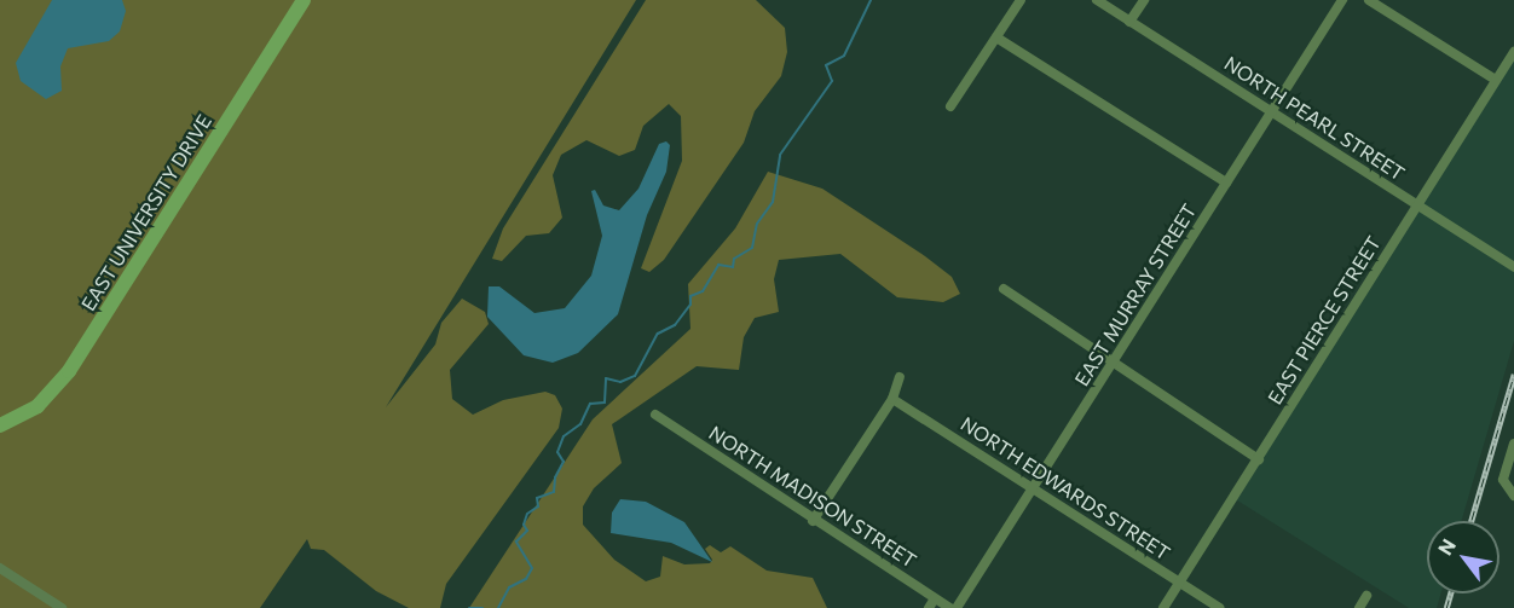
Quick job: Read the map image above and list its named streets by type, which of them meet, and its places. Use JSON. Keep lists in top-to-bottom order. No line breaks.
{"streets":{"main road":["EAST UNIVERSITY DRIVE"],"street":["NORTH PEARL STREET","EAST MURRAY STREET","EAST PIERCE STREET","NORTH EDWARDS STREET","NORTH MADISON STREET"]},"crossings":[["NORTH PEARL STREET","EAST MURRAY STREET"],["NORTH PEARL STREET","EAST PIERCE STREET"],["EAST MURRAY STREET","NORTH EDWARDS STREET"],["EAST PIERCE STREET","NORTH EDWARDS STREET"]],"north":"top left"}
